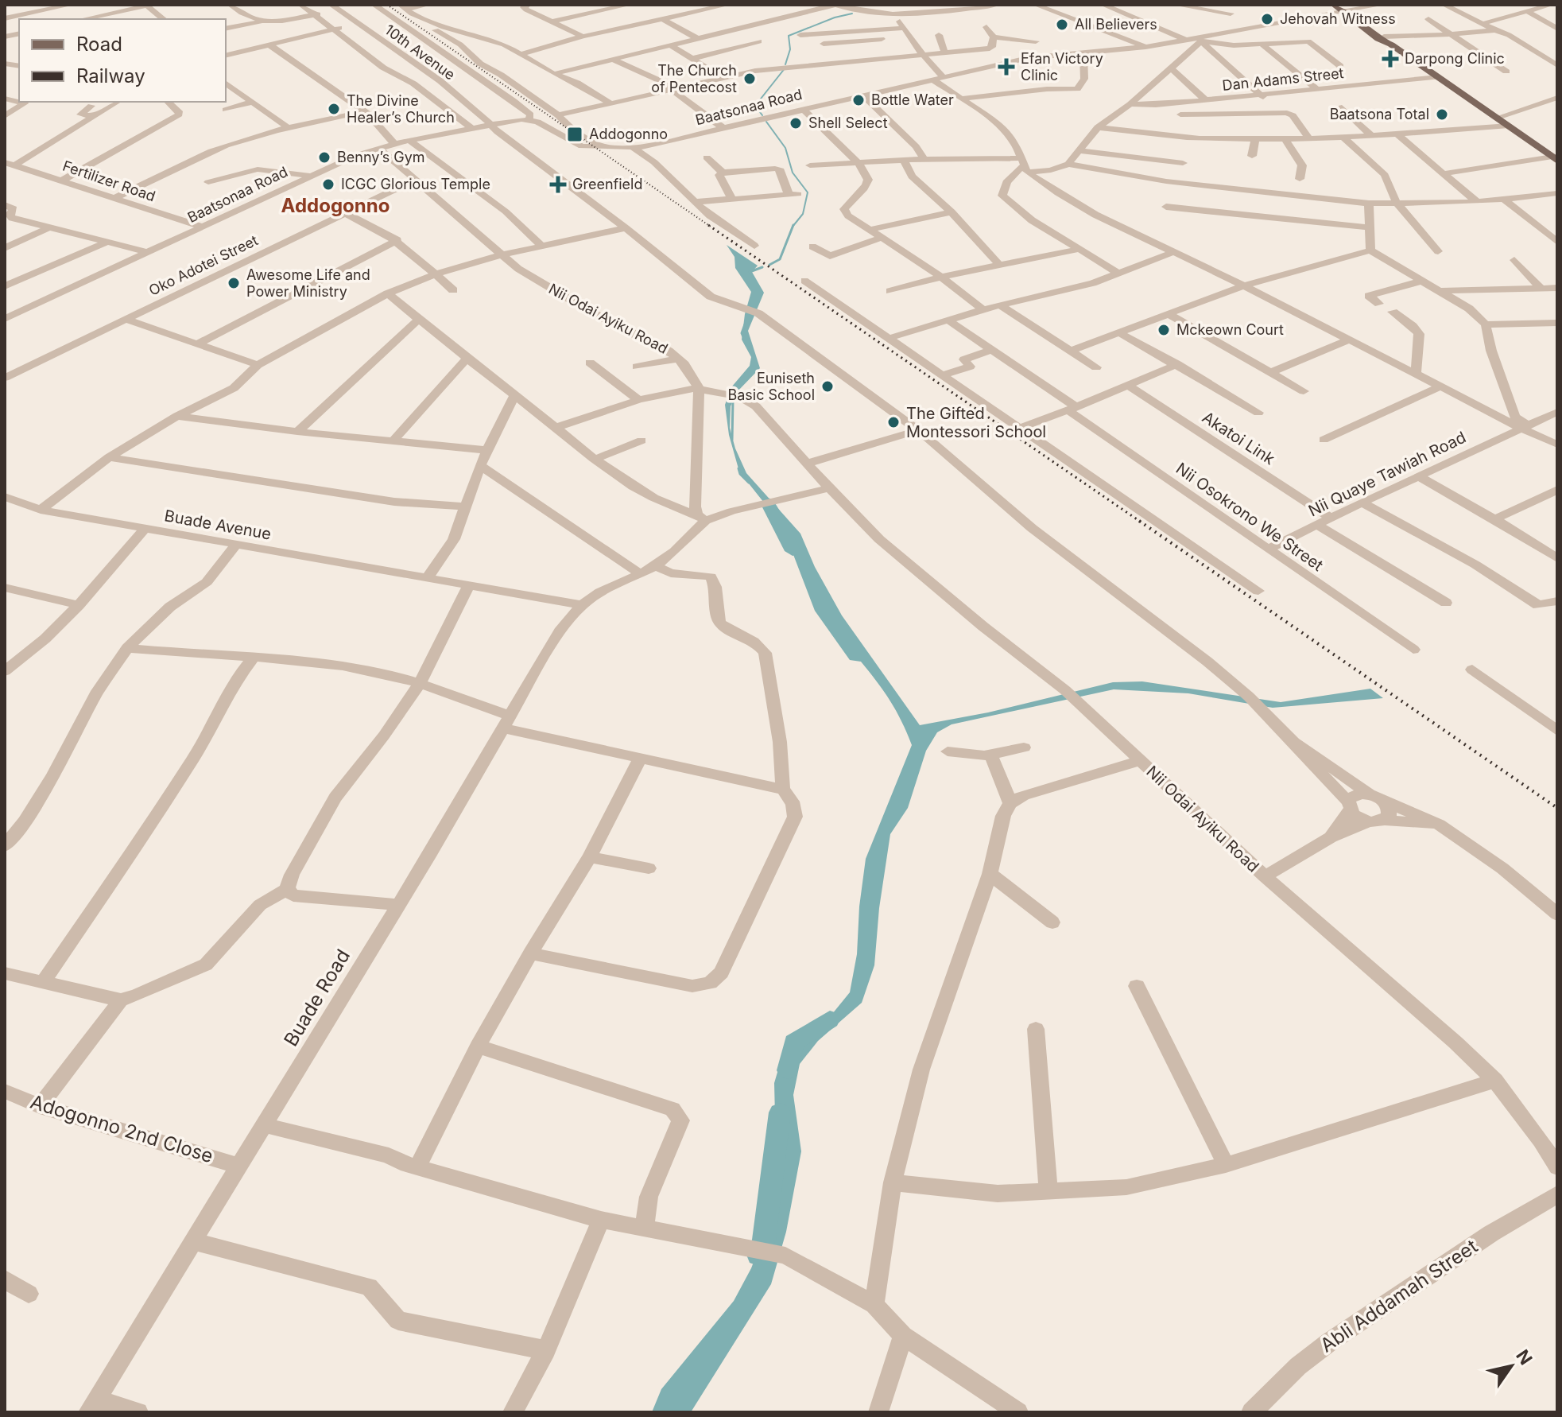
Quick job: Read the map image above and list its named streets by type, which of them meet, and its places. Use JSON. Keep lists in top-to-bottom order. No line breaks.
{"streets":{"street":["10th Avenue","Dan Adams Street","Baatsonaa Road","Fertilizer Road","Oko Adotei Street","Nii Odai Ayiku Road","Akatoi Link","Nii Quaye Tawiah Road","Nii Osokrono We Street","Buade Avenue","Buade Road","Adogonno 2nd Close","Abli Addamah Street"]},"crossings":[["10th Avenue","Baatsonaa Road"],["Baatsonaa Road","Fertilizer Road"],["Baatsonaa Road","Nii Odai Ayiku Road"],["Oko Adotei Street","Nii Odai Ayiku Road"],["Akatoi Link","Nii Quaye Tawiah Road"],["Nii Quaye Tawiah Road","Nii Osokrono We Street"],["Buade Avenue","Buade Road"],["Buade Road","Adogonno 2nd Close"]],"districts":["Addogonno"],"places":{"other":["Jehovah Witness","All Believers","The Church of Pentecost","Bottle Water","The Divine Healer’s Church","Baatsona Total","Shell Select","Benny’s Gym","ICGC Glorious Temple","Awesome Life and Power Ministry","Mckeown Court","Euniseth Basic School","The Gifted Montessori School"],"health":["Darpong Clinic","Efan Victory Clinic","Greenfield"],"transit":["Addogonno"]},"legend":["Road","Railway"],"north":"top right"}
